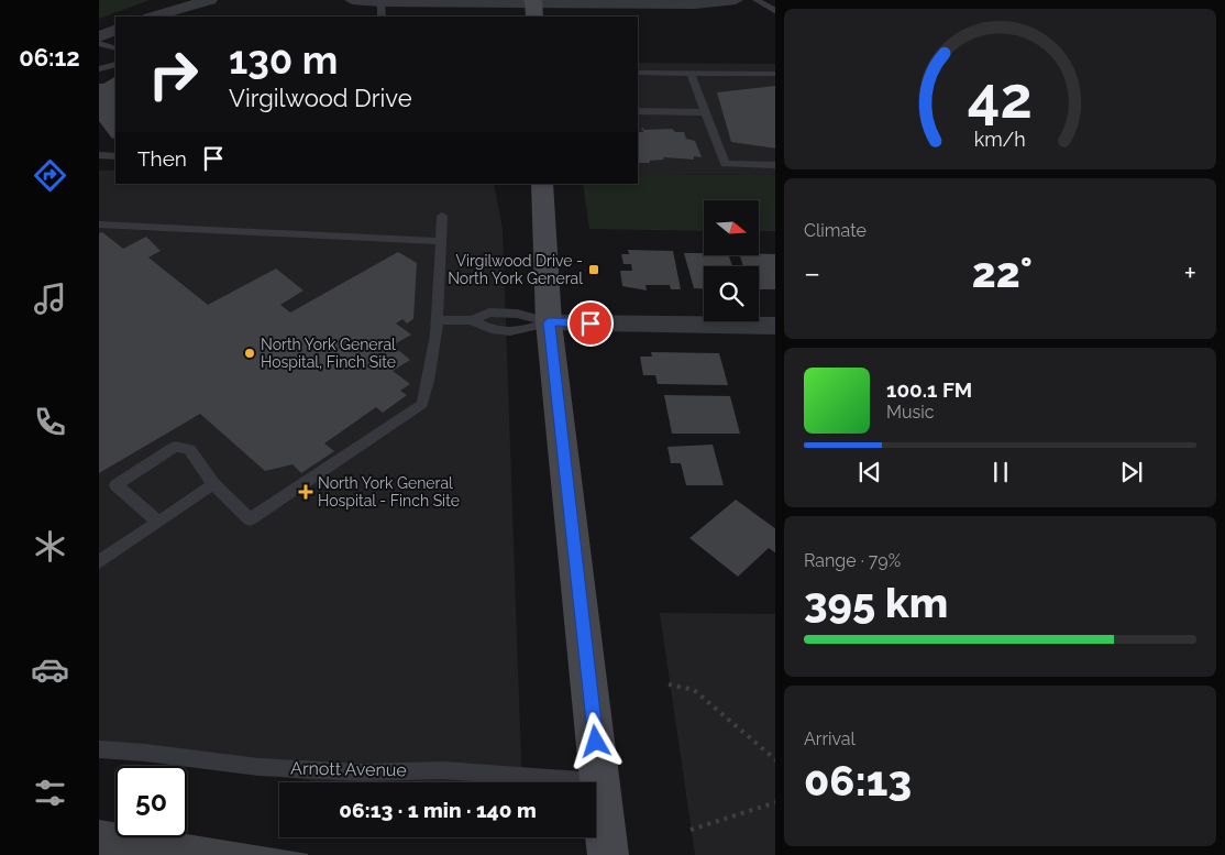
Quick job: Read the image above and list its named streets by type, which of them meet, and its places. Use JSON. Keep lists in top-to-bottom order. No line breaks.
{"streets":{"lane":["Arnott Avenue"]},"places":{"transit":["Virgilwood Drive - North York General"],"other":["North York General Hospital, Finch Site"],"health":["North York General Hospital - Finch Site"]},"north":"right","page":{"tabs":"06:12","turn":["130 m","Virgilwood Drive"],"then":"Then","tile":["Climate",["Range · 79%","395 km"],["Arrival","06:13"]],"heat":["−","22°","+"],"song":["100.1 FM","Music"],"limit":"50","trip":"06:13 · 1 min · 140 m","gauge":["42","km/h"]}}
